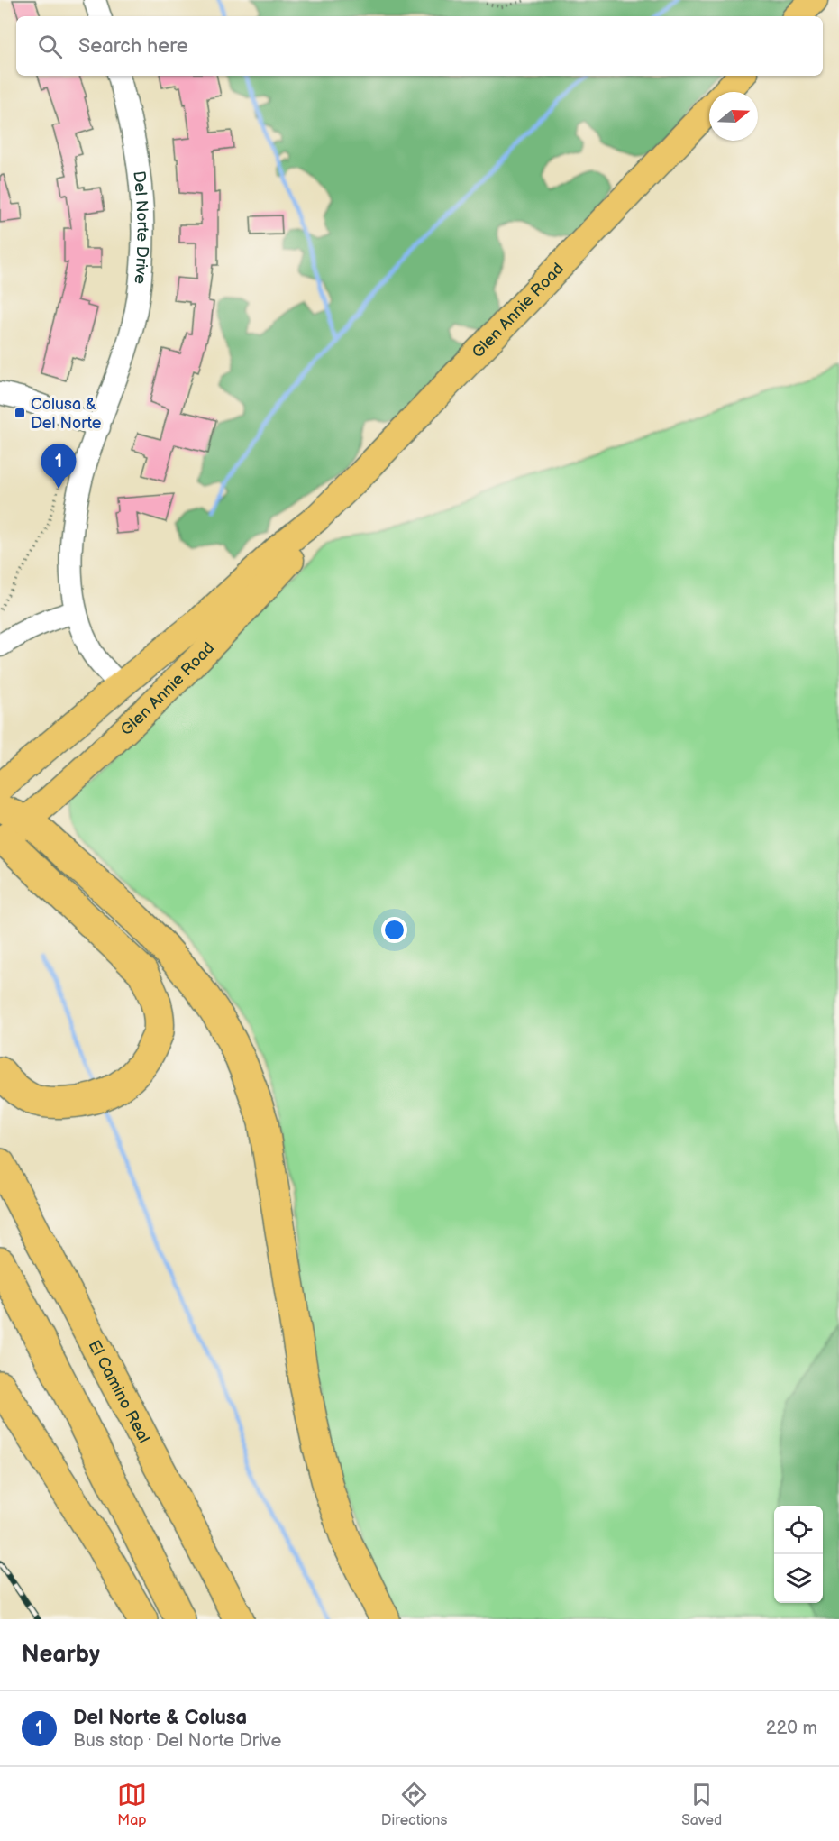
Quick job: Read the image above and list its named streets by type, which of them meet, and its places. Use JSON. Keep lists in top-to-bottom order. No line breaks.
{"streets":{"highway":["El Camino Real"],"main road":["Glen Annie Road"],"street":["Del Norte Drive"]},"crossings":[["Del Norte Drive","Glen Annie Road"]],"places":{"transit":["Colusa & Del Norte"]},"north":"right","page":{"search":"Search here","pins":"1","heading":"Nearby","list":[{"mark":"1","name":"Del Norte & Colusa","note":"Bus stop · Del Norte Drive","value":"220 m"}],"nav":["Map","Directions","Saved"]}}
